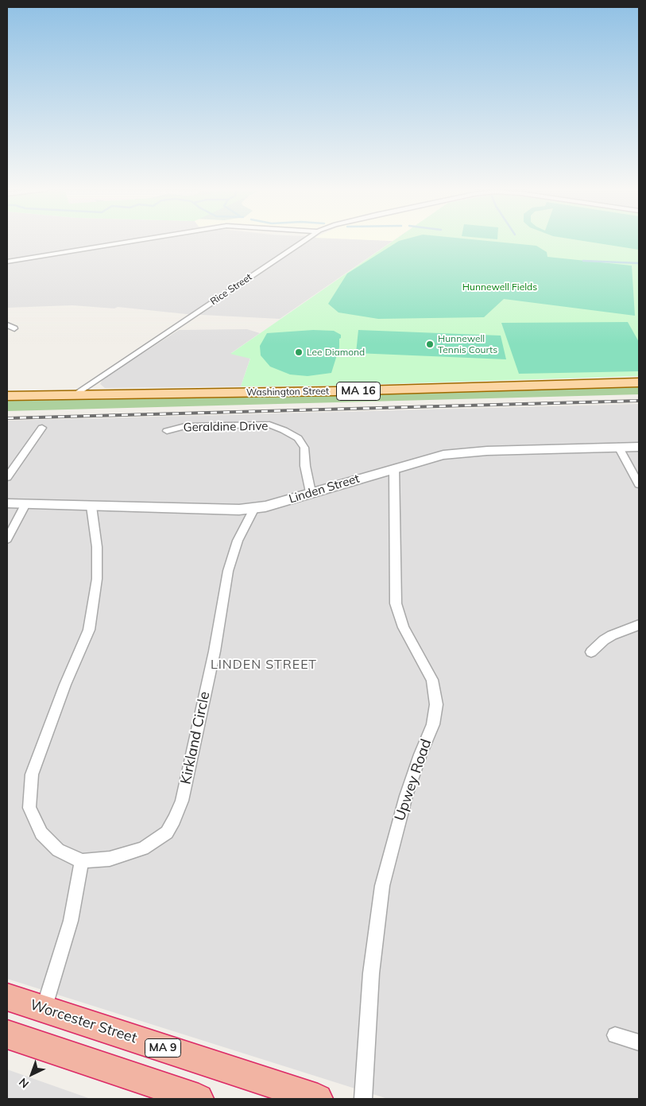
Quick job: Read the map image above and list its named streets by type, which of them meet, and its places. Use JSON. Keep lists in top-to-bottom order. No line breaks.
{"streets":{"highway":["Worcester Street","MA 9"],"main road":["MA 16","Washington Street"],"street":["Rice Street","Geraldine Drive","Linden Street","Kirkland Circle","Upwey Road"]},"crossings":[["Rice Street","Washington Street"],["Geraldine Drive","Linden Street"],["Linden Street","Kirkland Circle"],["Linden Street","Upwey Road"]],"districts":["LINDEN STREET"],"parks":["Hunnewell Fields"],"places":["Hunnewell Tennis Courts","Lee Diamond"],"north":"bottom left"}
